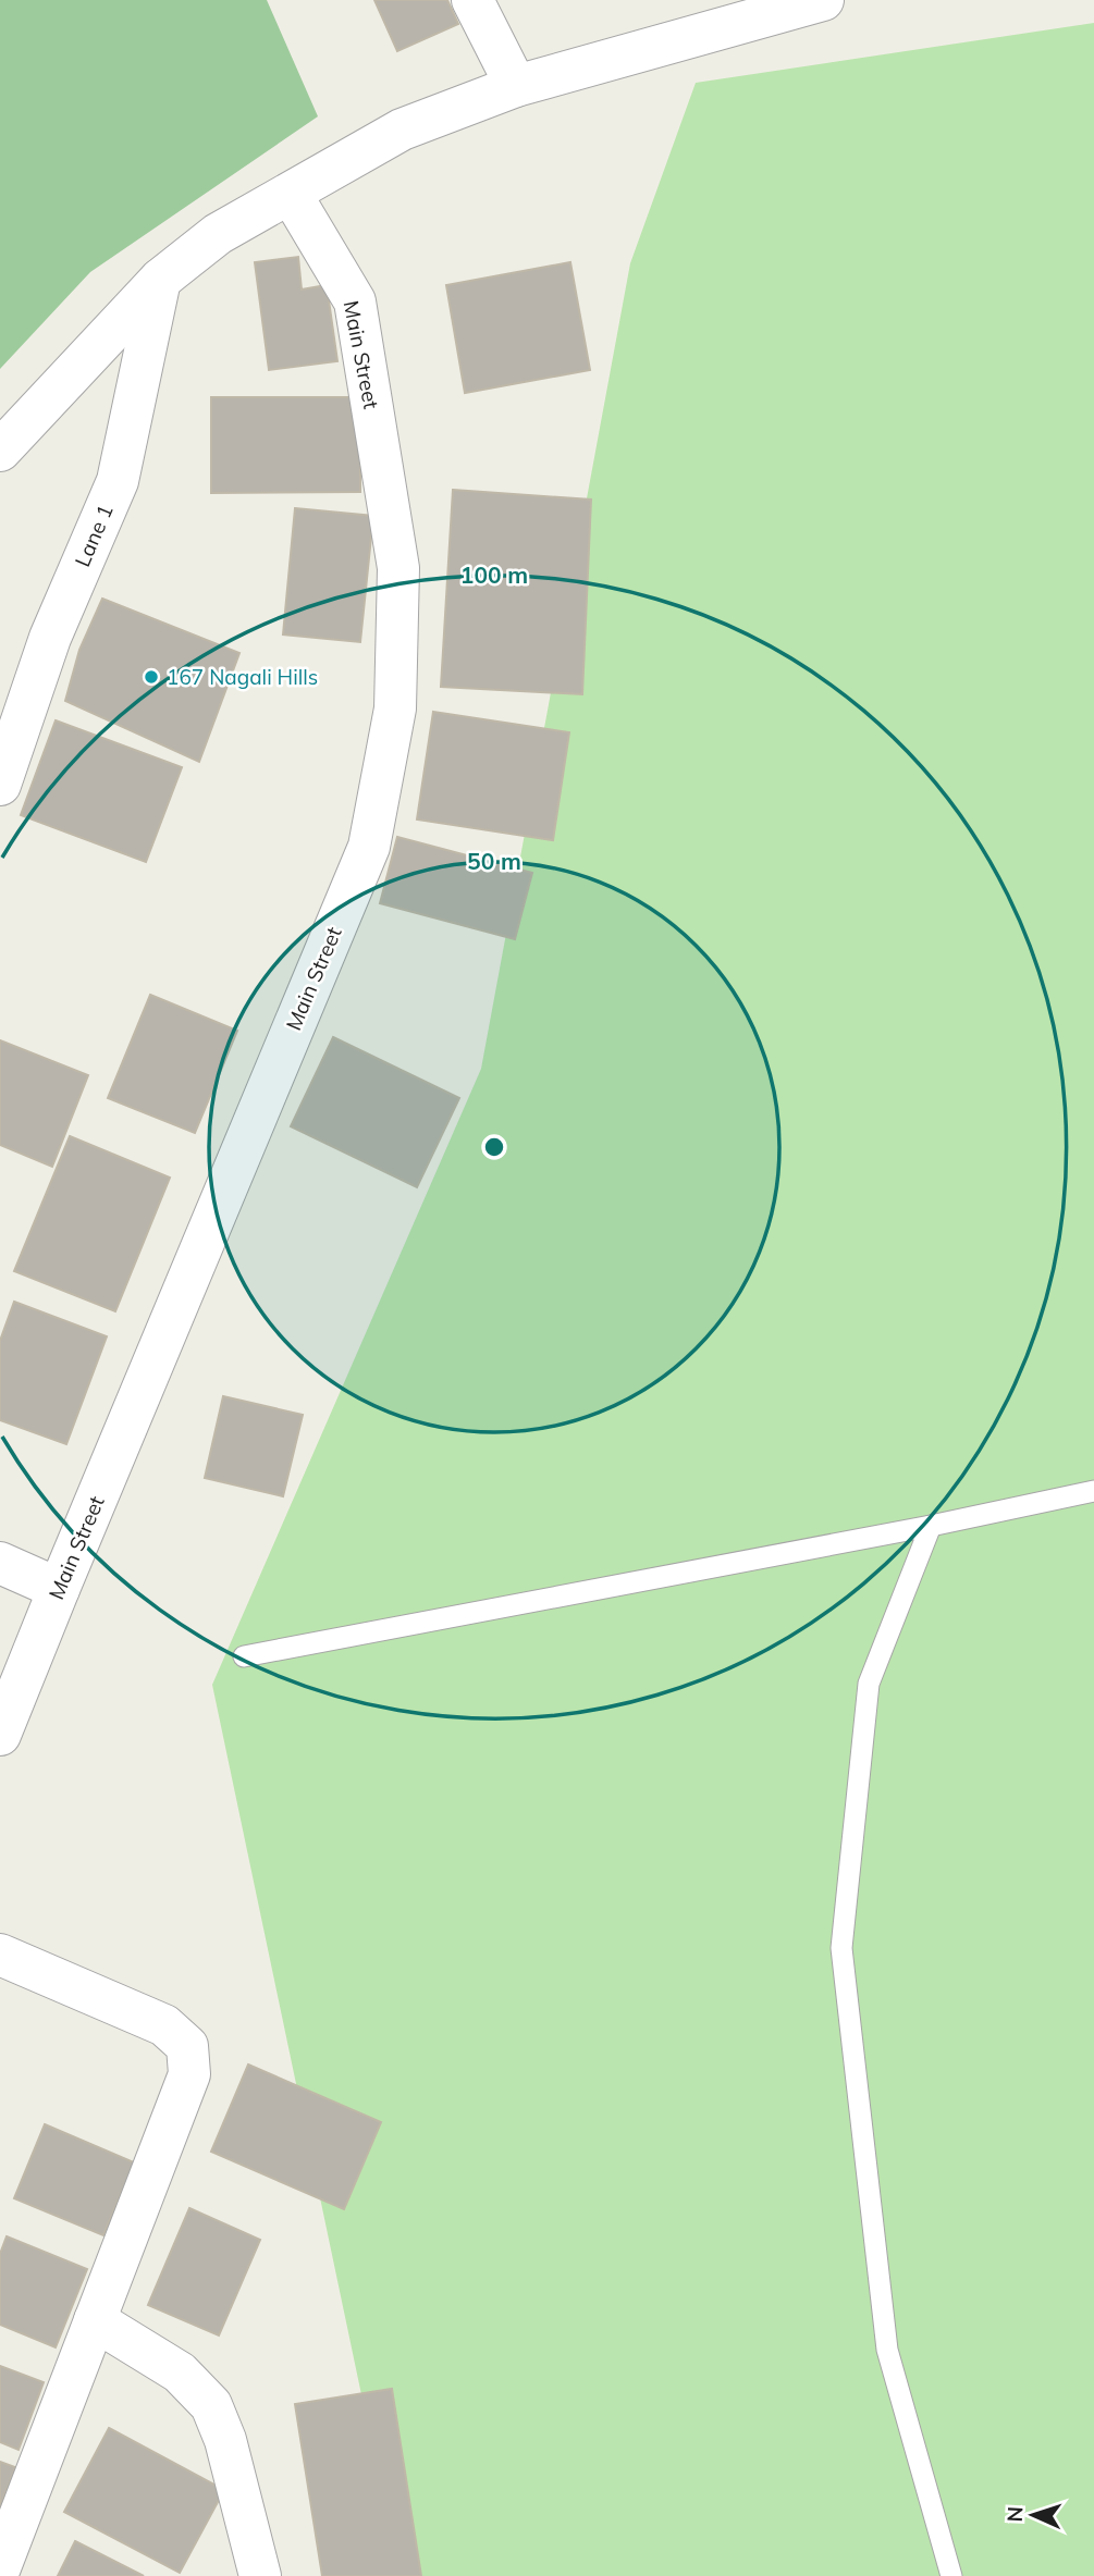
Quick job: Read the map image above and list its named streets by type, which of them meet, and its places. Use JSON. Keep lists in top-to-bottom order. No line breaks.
{"streets":{"street":["Main Street","Lane 1"]},"places":["167 Nagali Hills"],"north":"left","rings":["100 m","50 m"]}
